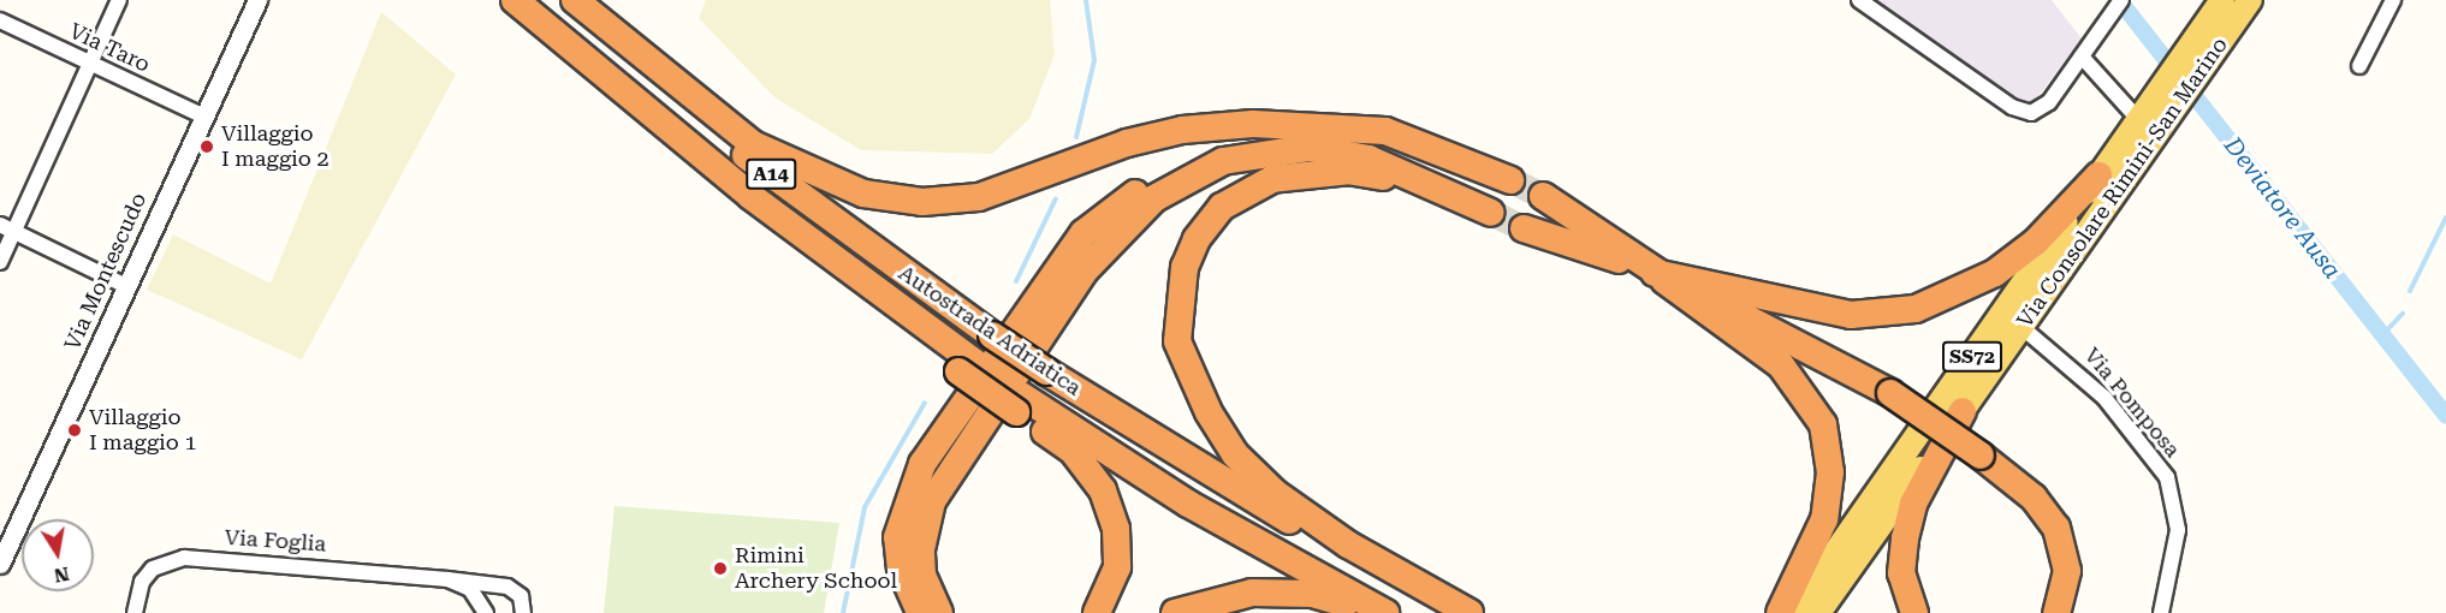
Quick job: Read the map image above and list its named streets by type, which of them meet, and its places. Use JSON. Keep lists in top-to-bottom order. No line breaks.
{"streets":{"highway":["A14","Autostrada Adriatica"],"main road":["Via Consolare Rimini-San Marino","SS72"],"street":["Via Taro","Via Montescudo","Via Pomposa","Via Foglia"]},"crossings":[["Via Taro","Via Montescudo"],["A14","Autostrada Adriatica"],["Via Consolare Rimini-San Marino","Via Pomposa"]],"water":["Deviatore Ausa"],"places":["Villaggio I maggio 2","Villaggio I maggio 1","Rimini Archery School"],"north":"bottom"}
